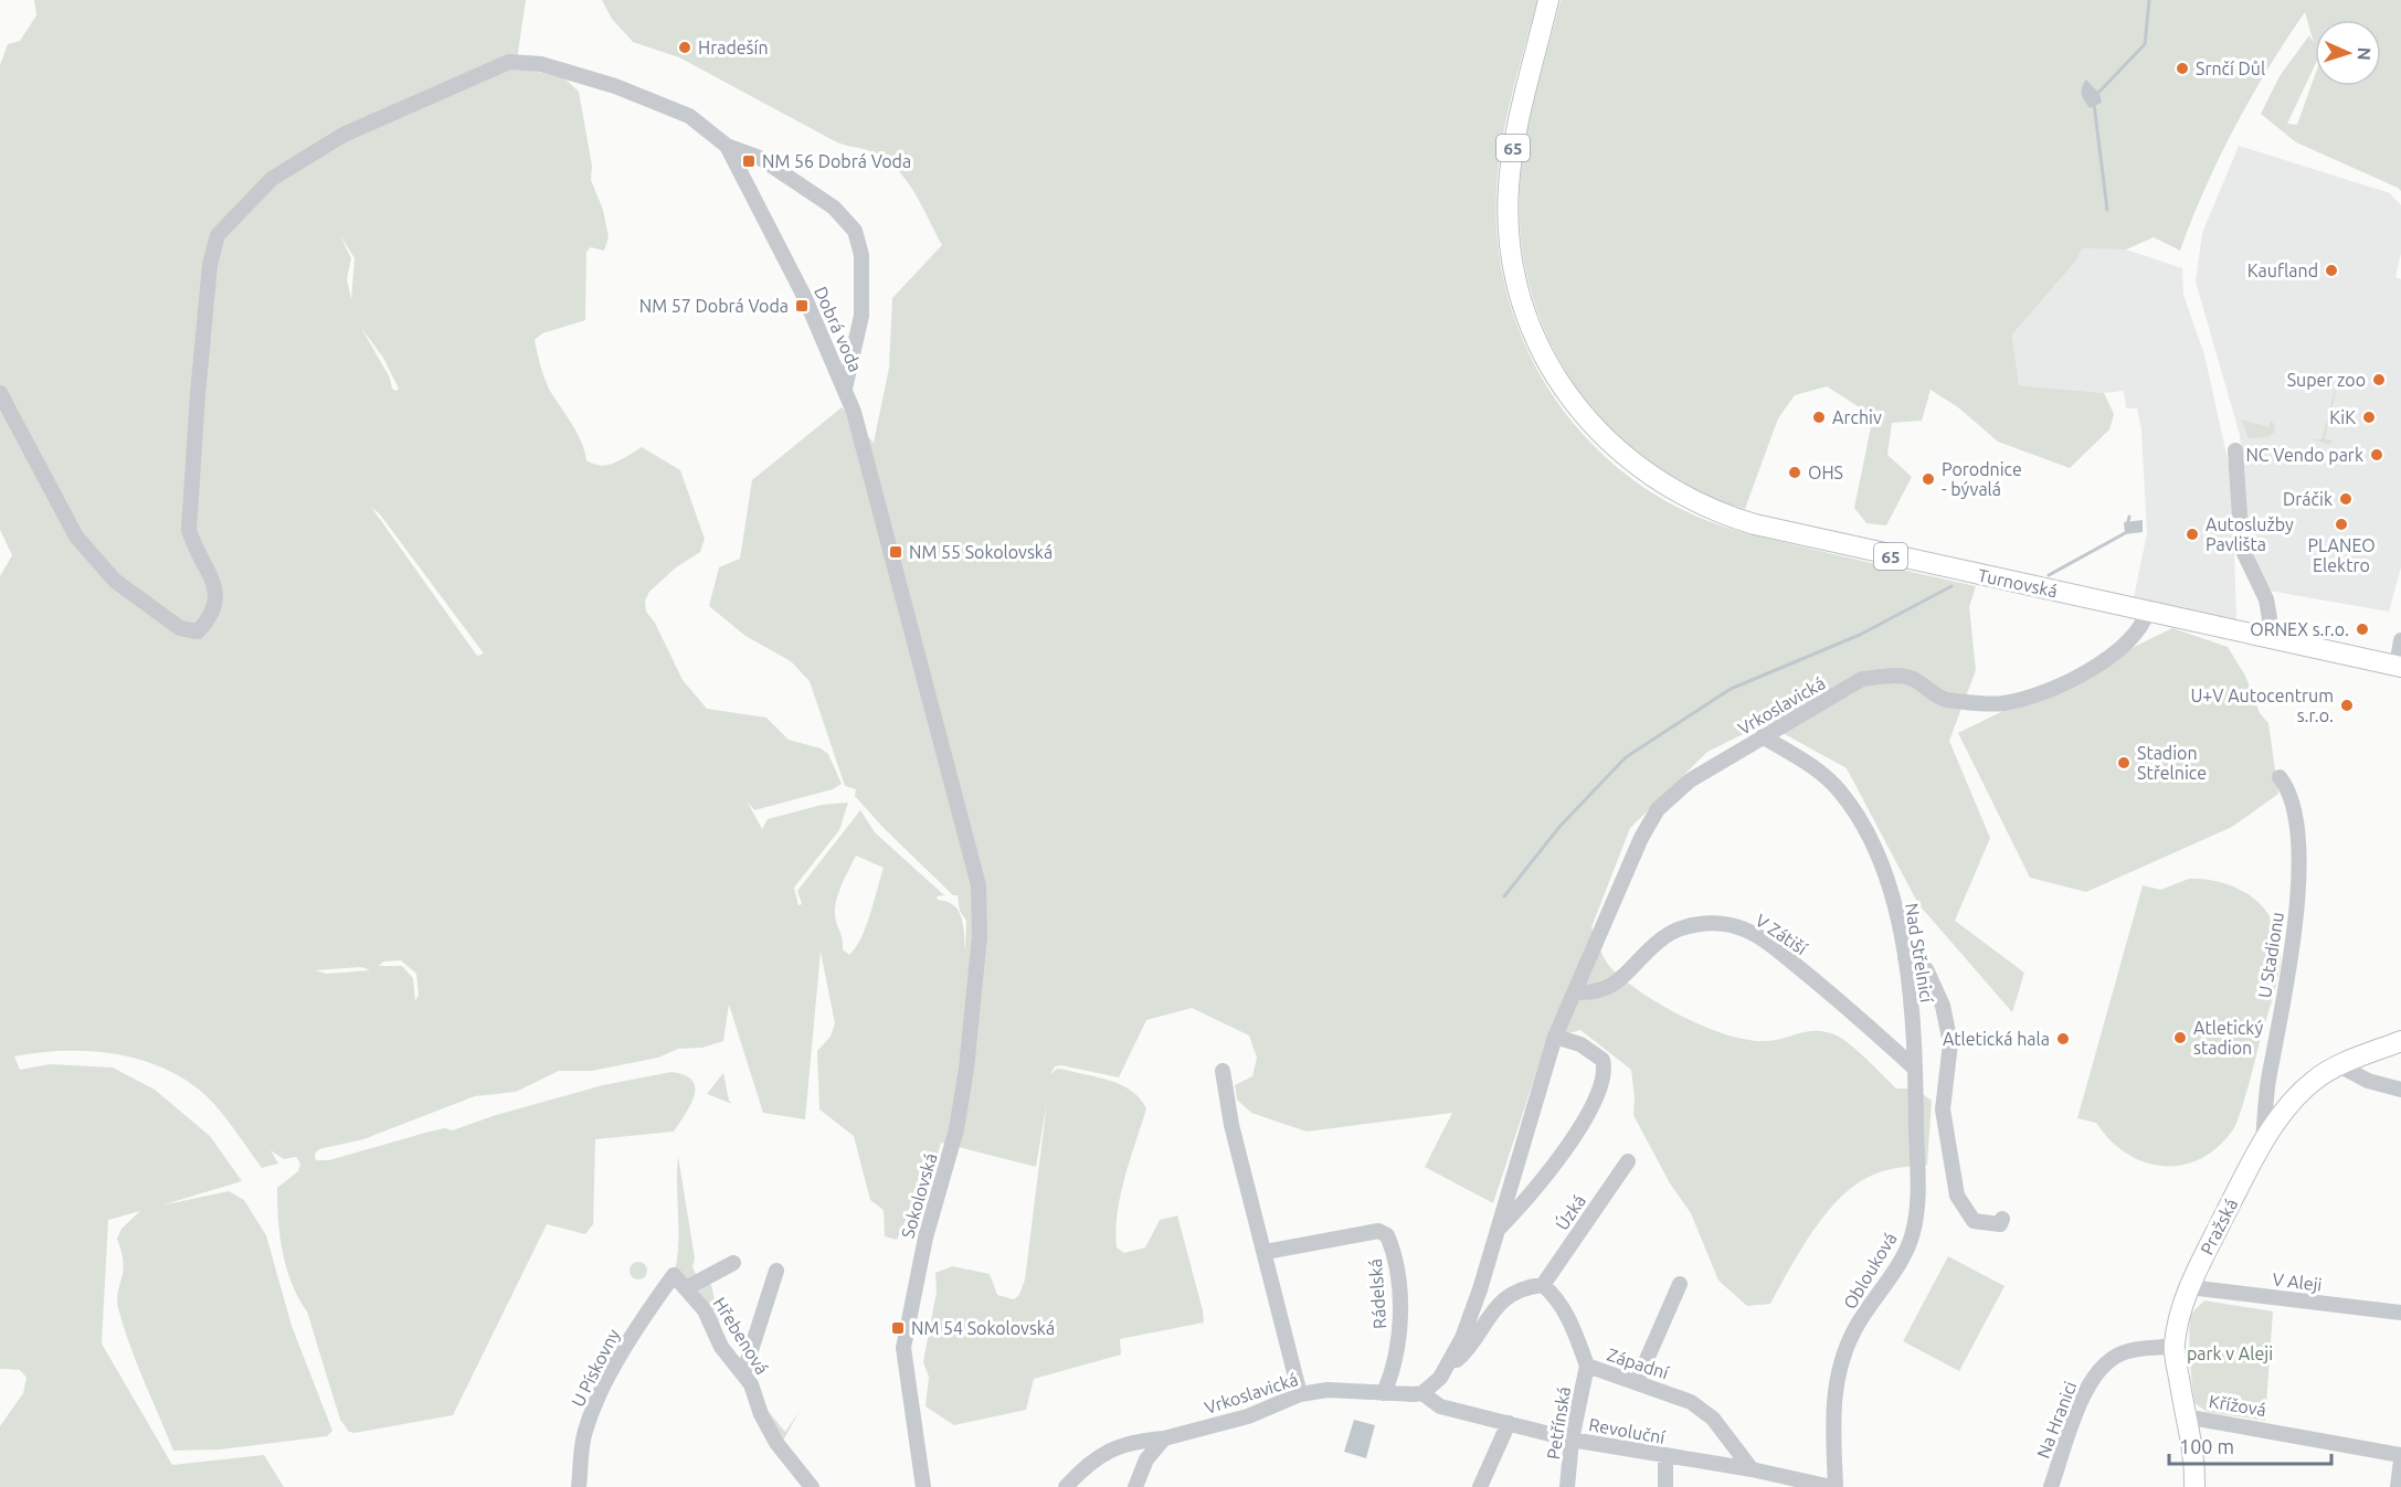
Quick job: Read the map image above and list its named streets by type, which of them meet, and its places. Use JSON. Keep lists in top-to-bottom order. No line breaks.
{"streets":{"main road":["65","Turnovská","Pražská"],"street":["Dobrá voda","Vrkoslavická","V Zátiší","Nad Střelnicí","U Stadionu","Sokolovská","Úzká","Oblouková","V Aleji","Rádelská","Hřebenová","Západní","U Pískovny","Křížová","Na Hranici","Petřínská","Revoluční"]},"crossings":[["Dobrá voda","Sokolovská"],["Turnovská","Vrkoslavická"],["Vrkoslavická","V Zátiší"],["Vrkoslavická","Nad Střelnicí"],["Vrkoslavická","Rádelská"],["Vrkoslavická","Revoluční"],["V Zátiší","Nad Střelnicí"],["V Zátiší","Oblouková"],["Nad Střelnicí","Oblouková"],["U Stadionu","Pražská"],["Úzká","Západní"],["Pražská","V Aleji"],["Pražská","Křížová"],["Pražská","Na Hranici"],["Oblouková","Revoluční"],["Hřebenová","U Pískovny"],["Západní","Petřínská"],["Západní","Revoluční"],["Petřínská","Revoluční"]],"parks":["park v Aleji"],"places":{"other":["Hradešín","Srnčí Důl","Kaufland","Super zoo","Archiv","KiK","NC Vendo park","OHS","Porodnice - bývalá","Dráčik","PLANEO Elektro","Autoslužby Pavlišta","ORNEX s.r.o.","U+V Autocentrum s.r.o.","Stadion Střelnice","Atletický stadion","Atletická hala"],"transit":["NM 56 Dobrá Voda","NM 57 Dobrá Voda","NM 55 Sokolovská","NM 54 Sokolovská"]},"scale_bar":"100 m","north":"right"}
